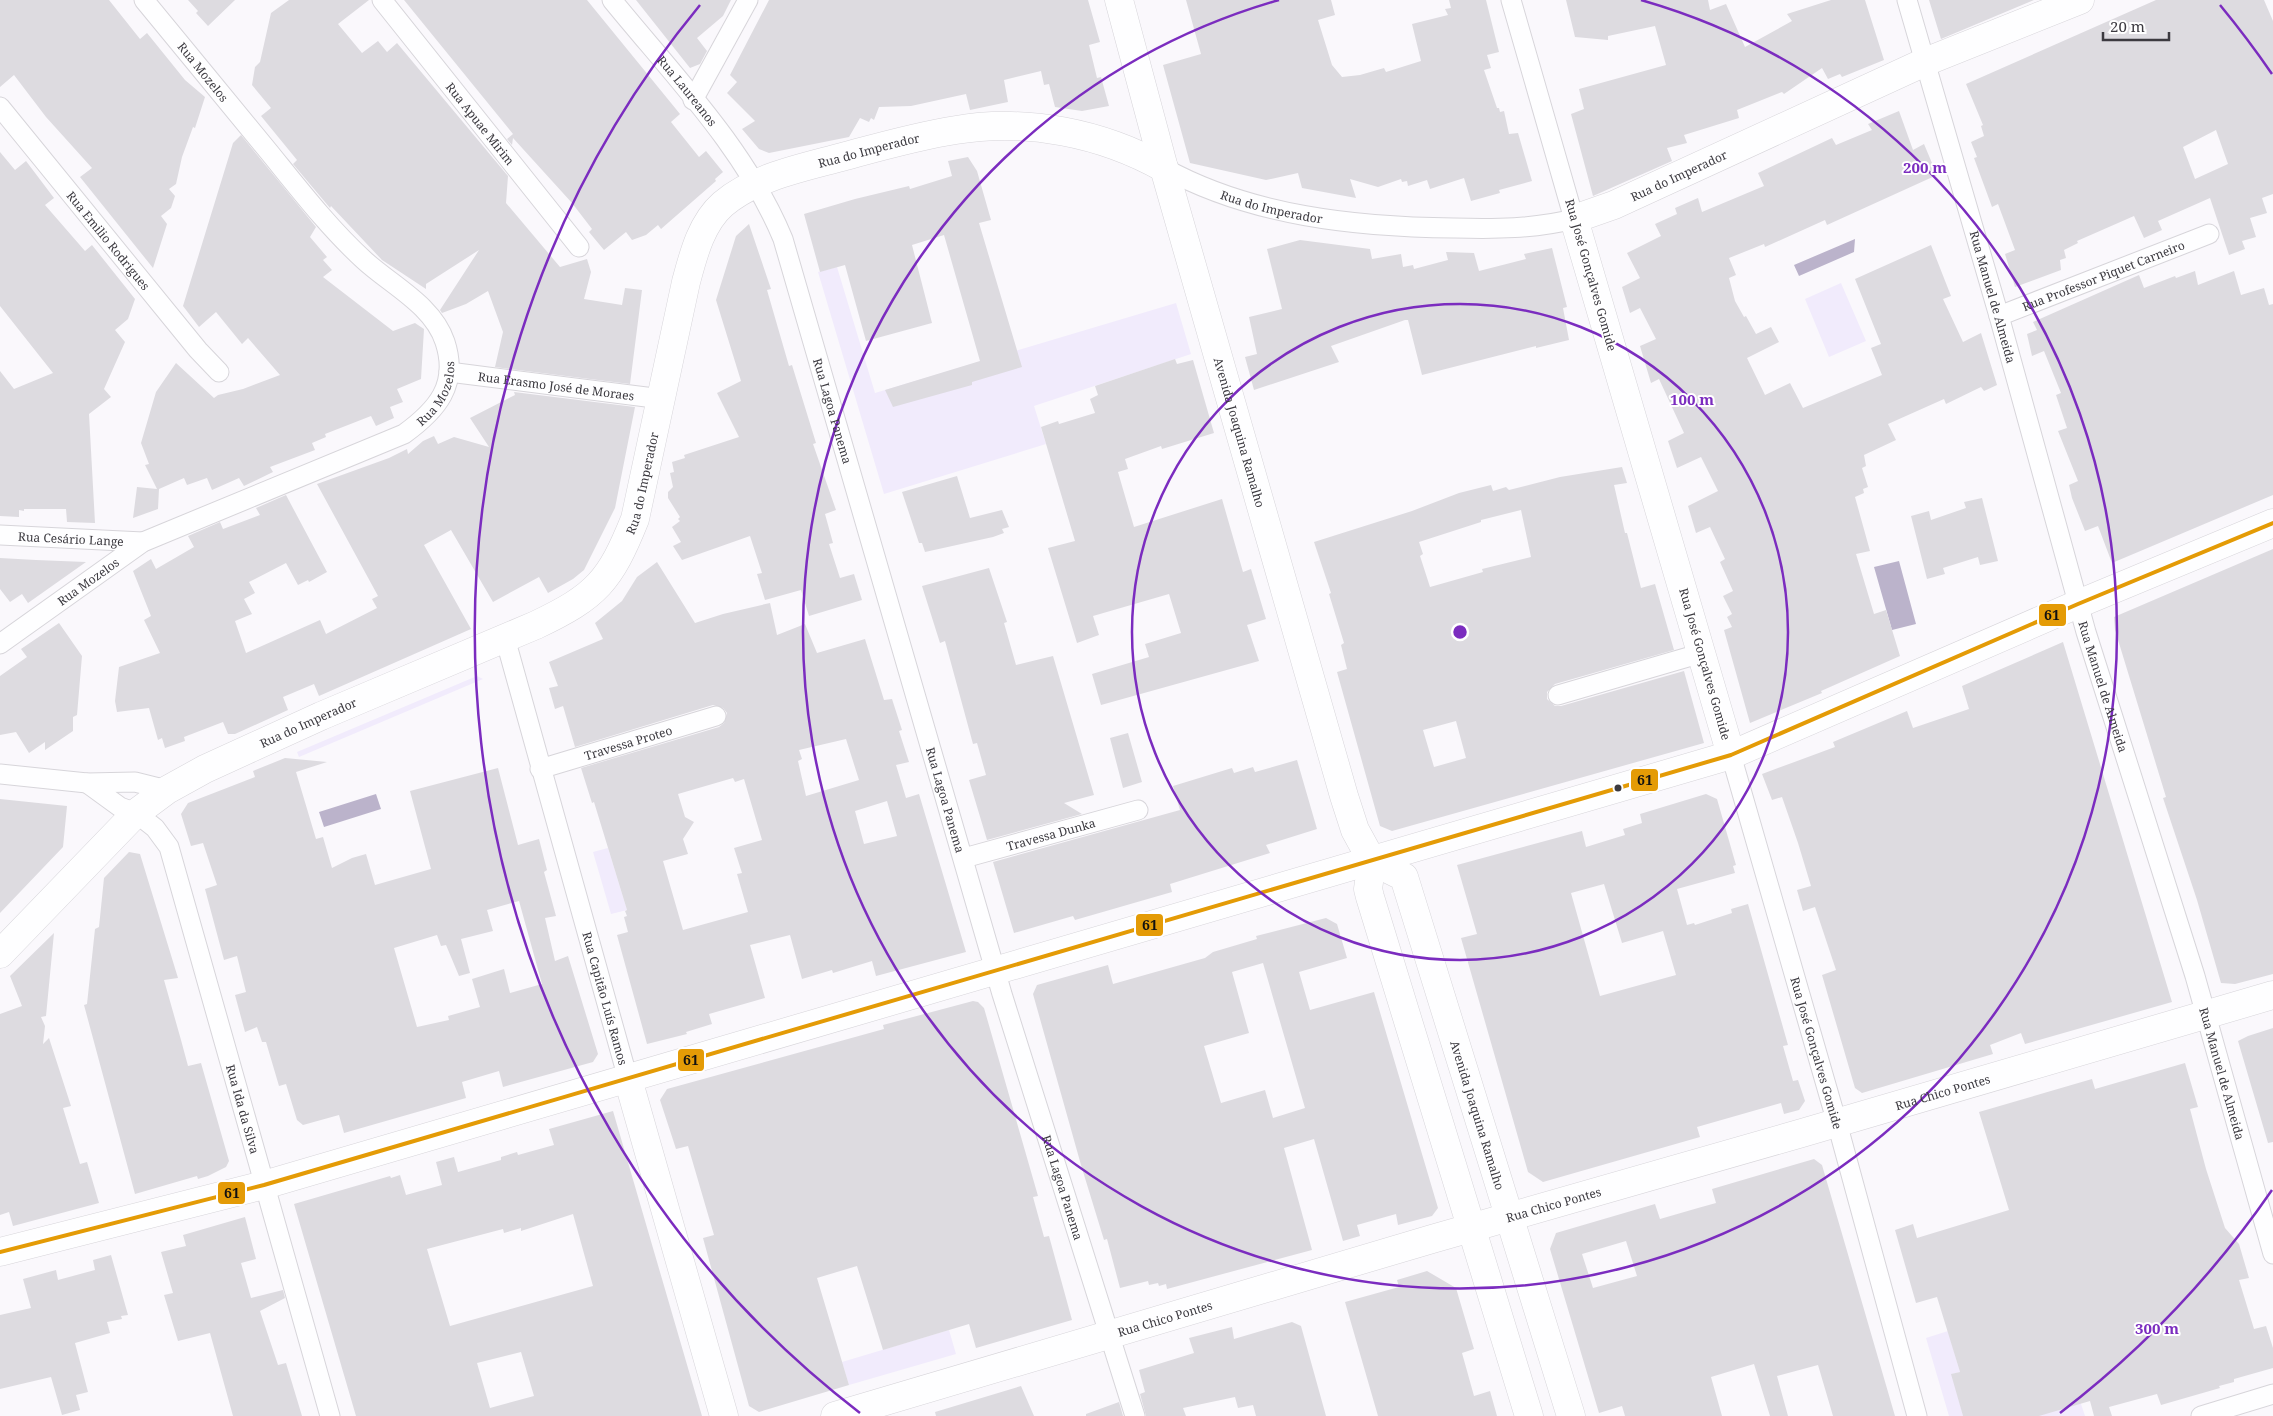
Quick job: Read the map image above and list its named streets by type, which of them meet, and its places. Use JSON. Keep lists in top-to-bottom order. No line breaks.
{"streets":{"main road":["Rua do Imperador","Rua José Gonçalves Gomide","Avenida Joaquina Ramalho","Rua Capitão Luís Ramos","Rua Chico Pontes"],"street":["Rua Mozelos","Rua Laureanos","Rua Apuae Mirim","Rua Emilio Rodrigues","Rua Professor Piquet Carneiro","Rua Manuel de Almeida","Rua Erasmo José de Moraes","Rua Lagoa Panema","Rua Cesário Lange","Travessa Proteo","Travessa Dunka","Rua Ida da Silva"]},"crossings":[["Rua Mozelos","Rua Erasmo José de Moraes"],["Rua Mozelos","Rua Cesário Lange"],["Rua Laureanos","Rua do Imperador"],["Rua Laureanos","Rua Lagoa Panema"],["Rua do Imperador","Rua José Gonçalves Gomide"],["Rua do Imperador","Rua Manuel de Almeida"],["Rua do Imperador","Rua Erasmo José de Moraes"],["Rua do Imperador","Rua Lagoa Panema"],["Rua do Imperador","Avenida Joaquina Ramalho"],["Rua do Imperador","Rua Capitão Luís Ramos"],["Rua do Imperador","Rua Ida da Silva"],["Rua José Gonçalves Gomide","Rua Chico Pontes"],["Rua Professor Piquet Carneiro","Rua Manuel de Almeida"],["Rua Manuel de Almeida","Rua Chico Pontes"],["Rua Lagoa Panema","Travessa Dunka"],["Rua Lagoa Panema","Rua Chico Pontes"],["Avenida Joaquina Ramalho","Rua Chico Pontes"],["Travessa Proteo","Rua Capitão Luís Ramos"]],"lines":["transit line 61"],"scale_bar":"20 m","rings":["200 m","100 m","300 m"]}
